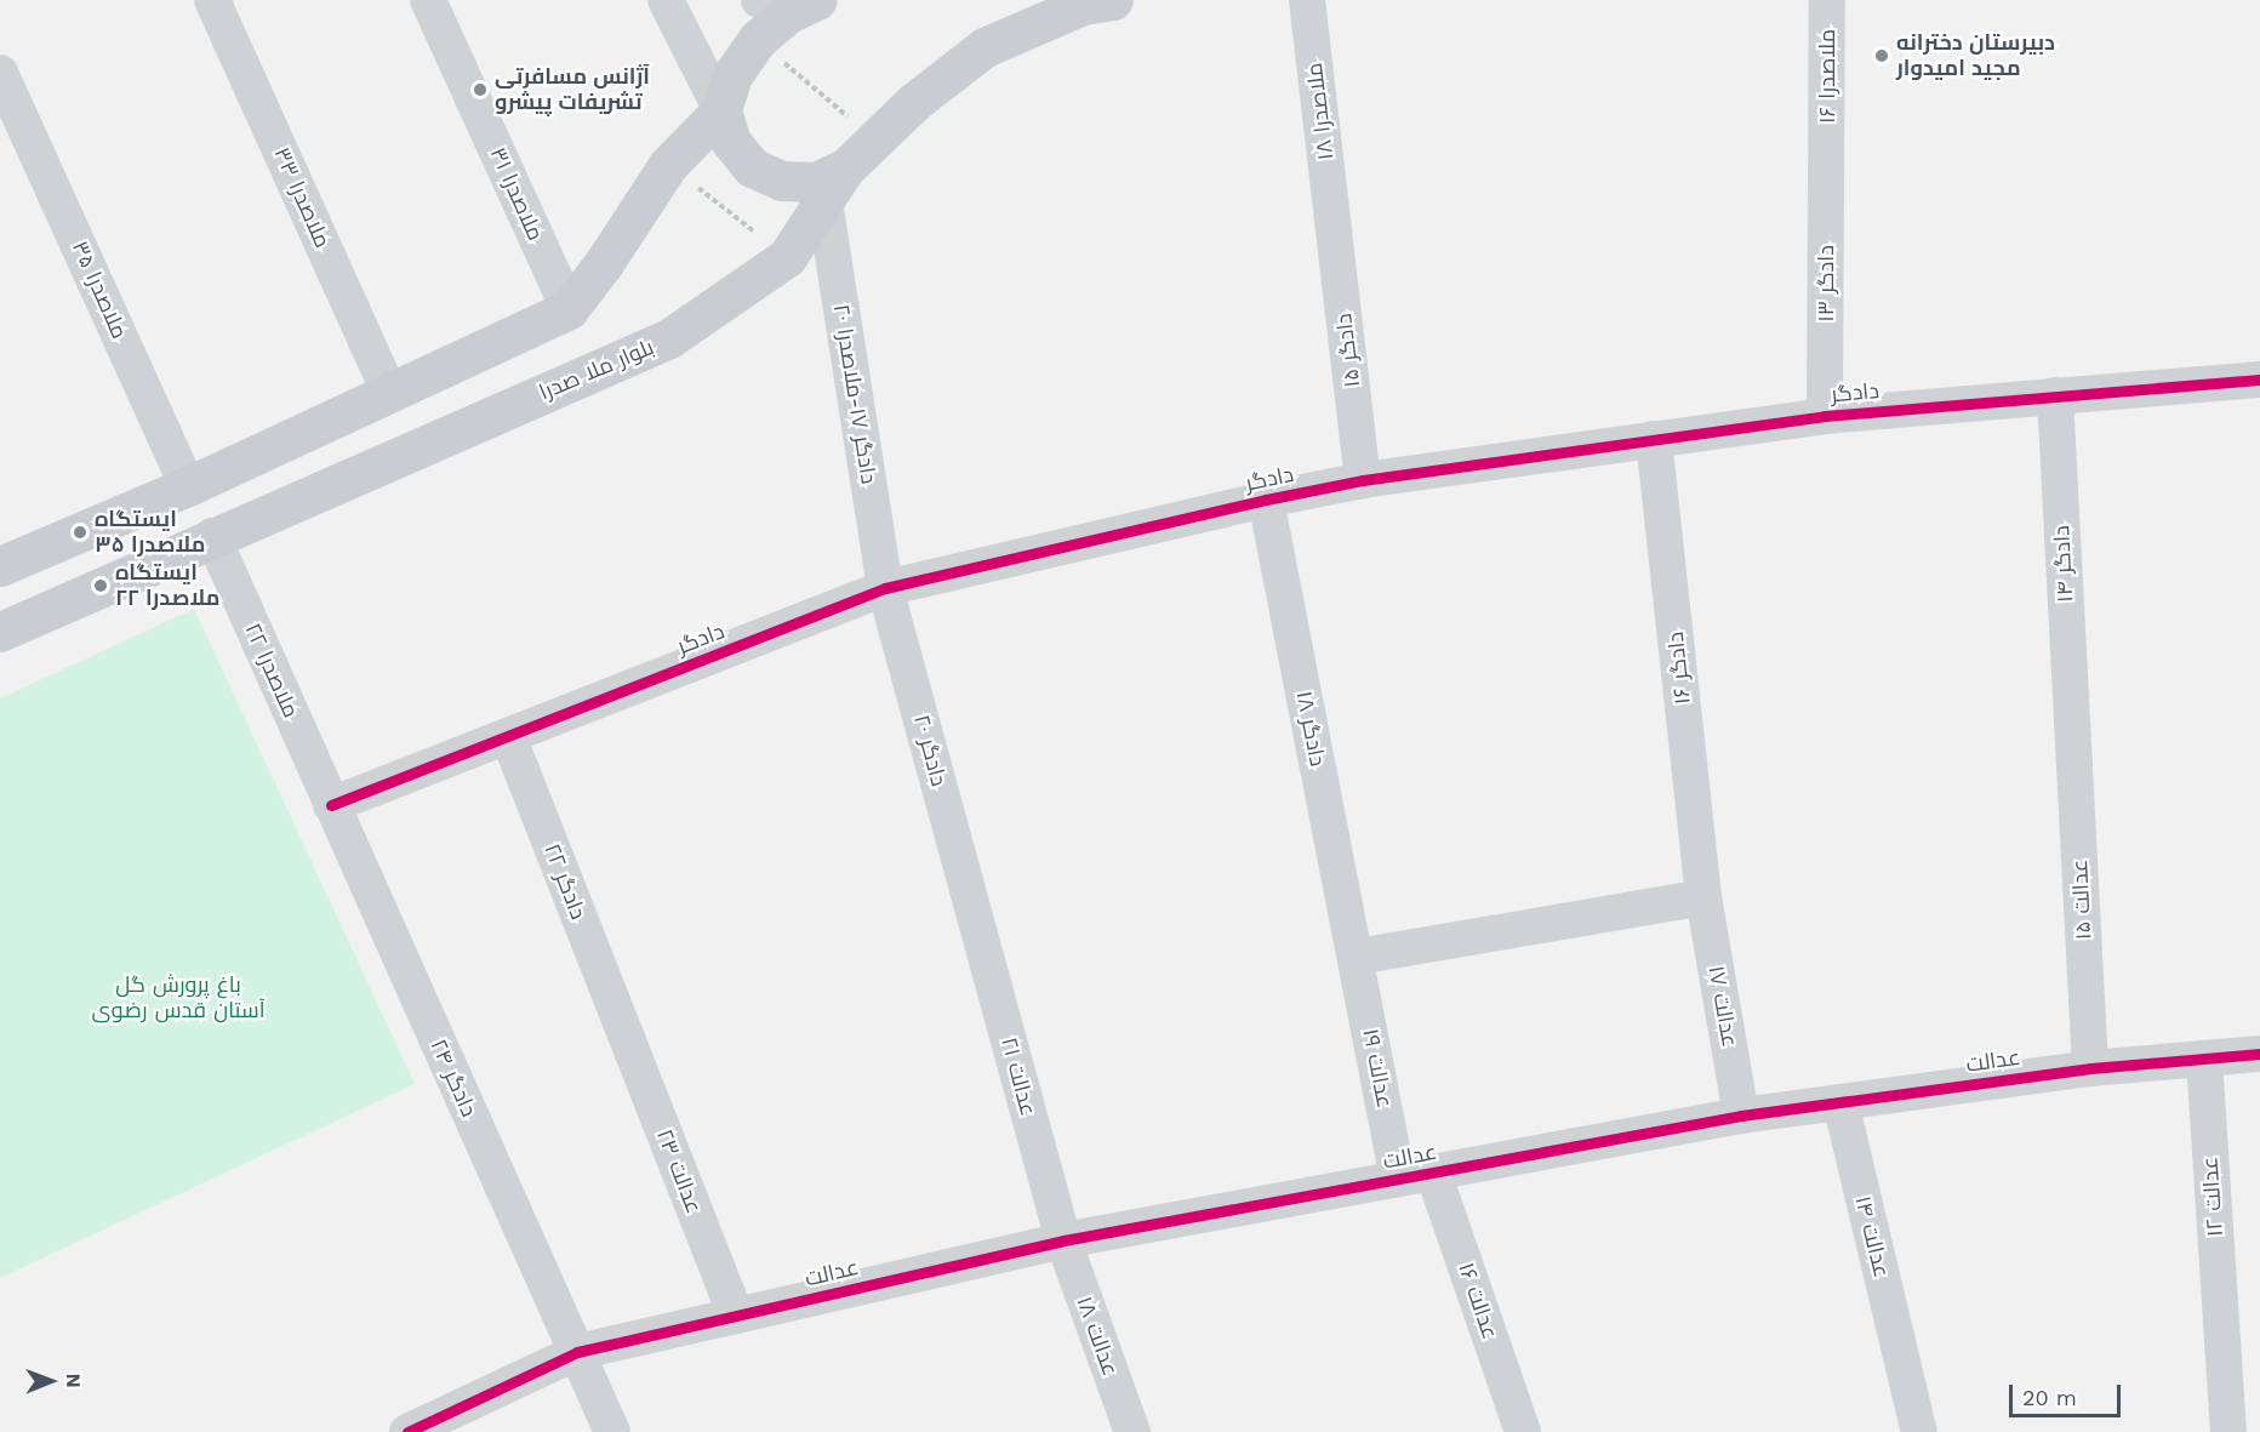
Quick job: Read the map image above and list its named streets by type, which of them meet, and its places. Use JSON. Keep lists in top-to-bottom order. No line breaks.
{"streets":{"main road":["بلوار ملا صدرا"],"street":["ملاصدرا ۱۶","ملاصدرا ۱۸","ملاصدرا ۳۱","ملاصدرا ۳۳","دادگر ۱۳","ملاصدرا ۳۵","دادگر ۱۵","دادگر","دادگر ۱۷-ملاصدرا ۲۰","دادگر ۱۴","دادگر ۱۶","ملاصدرا ۲۲","دادگر ۱۸","دادگر ۲۰","دادگر ۲۲","عدالت ۱۵","عدالت ۱۷","عدالت","عدالت ۱۹","عدالت ۲۱","دادگر ۲۴","عدالت ۲۳","عدالت ۱۲","عدالت ۱۴","عدالت ۱۶","عدالت ۱۸"]},"crossings":[["ملاصدرا ۱۶","دادگر ۱۳"],["ملاصدرا ۱۸","دادگر ۱۵"],["دادگر ۱۳","دادگر"],["دادگر ۱۵","دادگر"],["بلوار ملا صدرا","دادگر ۱۷-ملاصدرا ۲۰"],["بلوار ملا صدرا","ملاصدرا ۲۲"],["دادگر","دادگر ۱۷-ملاصدرا ۲۰"],["دادگر","دادگر ۱۴"],["دادگر","دادگر ۱۶"],["دادگر","ملاصدرا ۲۲"],["دادگر","دادگر ۱۸"],["دادگر","دادگر ۲۰"],["دادگر","دادگر ۲۲"],["دادگر","دادگر ۲۴"],["دادگر ۱۷-ملاصدرا ۲۰","دادگر ۲۰"],["دادگر ۱۴","عدالت ۱۵"],["دادگر ۱۶","عدالت ۱۷"],["ملاصدرا ۲۲","دادگر ۲۴"],["دادگر ۱۸","عدالت ۱۹"],["دادگر ۲۰","عدالت ۲۱"],["دادگر ۲۲","عدالت ۲۳"],["عدالت ۱۵","عدالت"],["عدالت ۱۷","عدالت"],["عدالت","عدالت ۱۹"],["عدالت","عدالت ۲۱"],["عدالت","دادگر ۲۴"],["عدالت","عدالت ۲۳"],["عدالت","عدالت ۱۲"],["عدالت","عدالت ۱۴"],["عدالت","عدالت ۱۶"],["عدالت","عدالت ۱۸"],["عدالت ۲۱","عدالت ۱۸"]],"parks":["باغ پرورش گل آستان قدس رضوی"],"places":["دبیرستان دخترانه مجید امیدوار","آژانس مسافرتی تشریفات پیشرو","ایستگاه ملاصدرا ۳۵","ایستگاه ملاصدرا ۲۲"],"scale_bar":"20 m","north":"right"}
